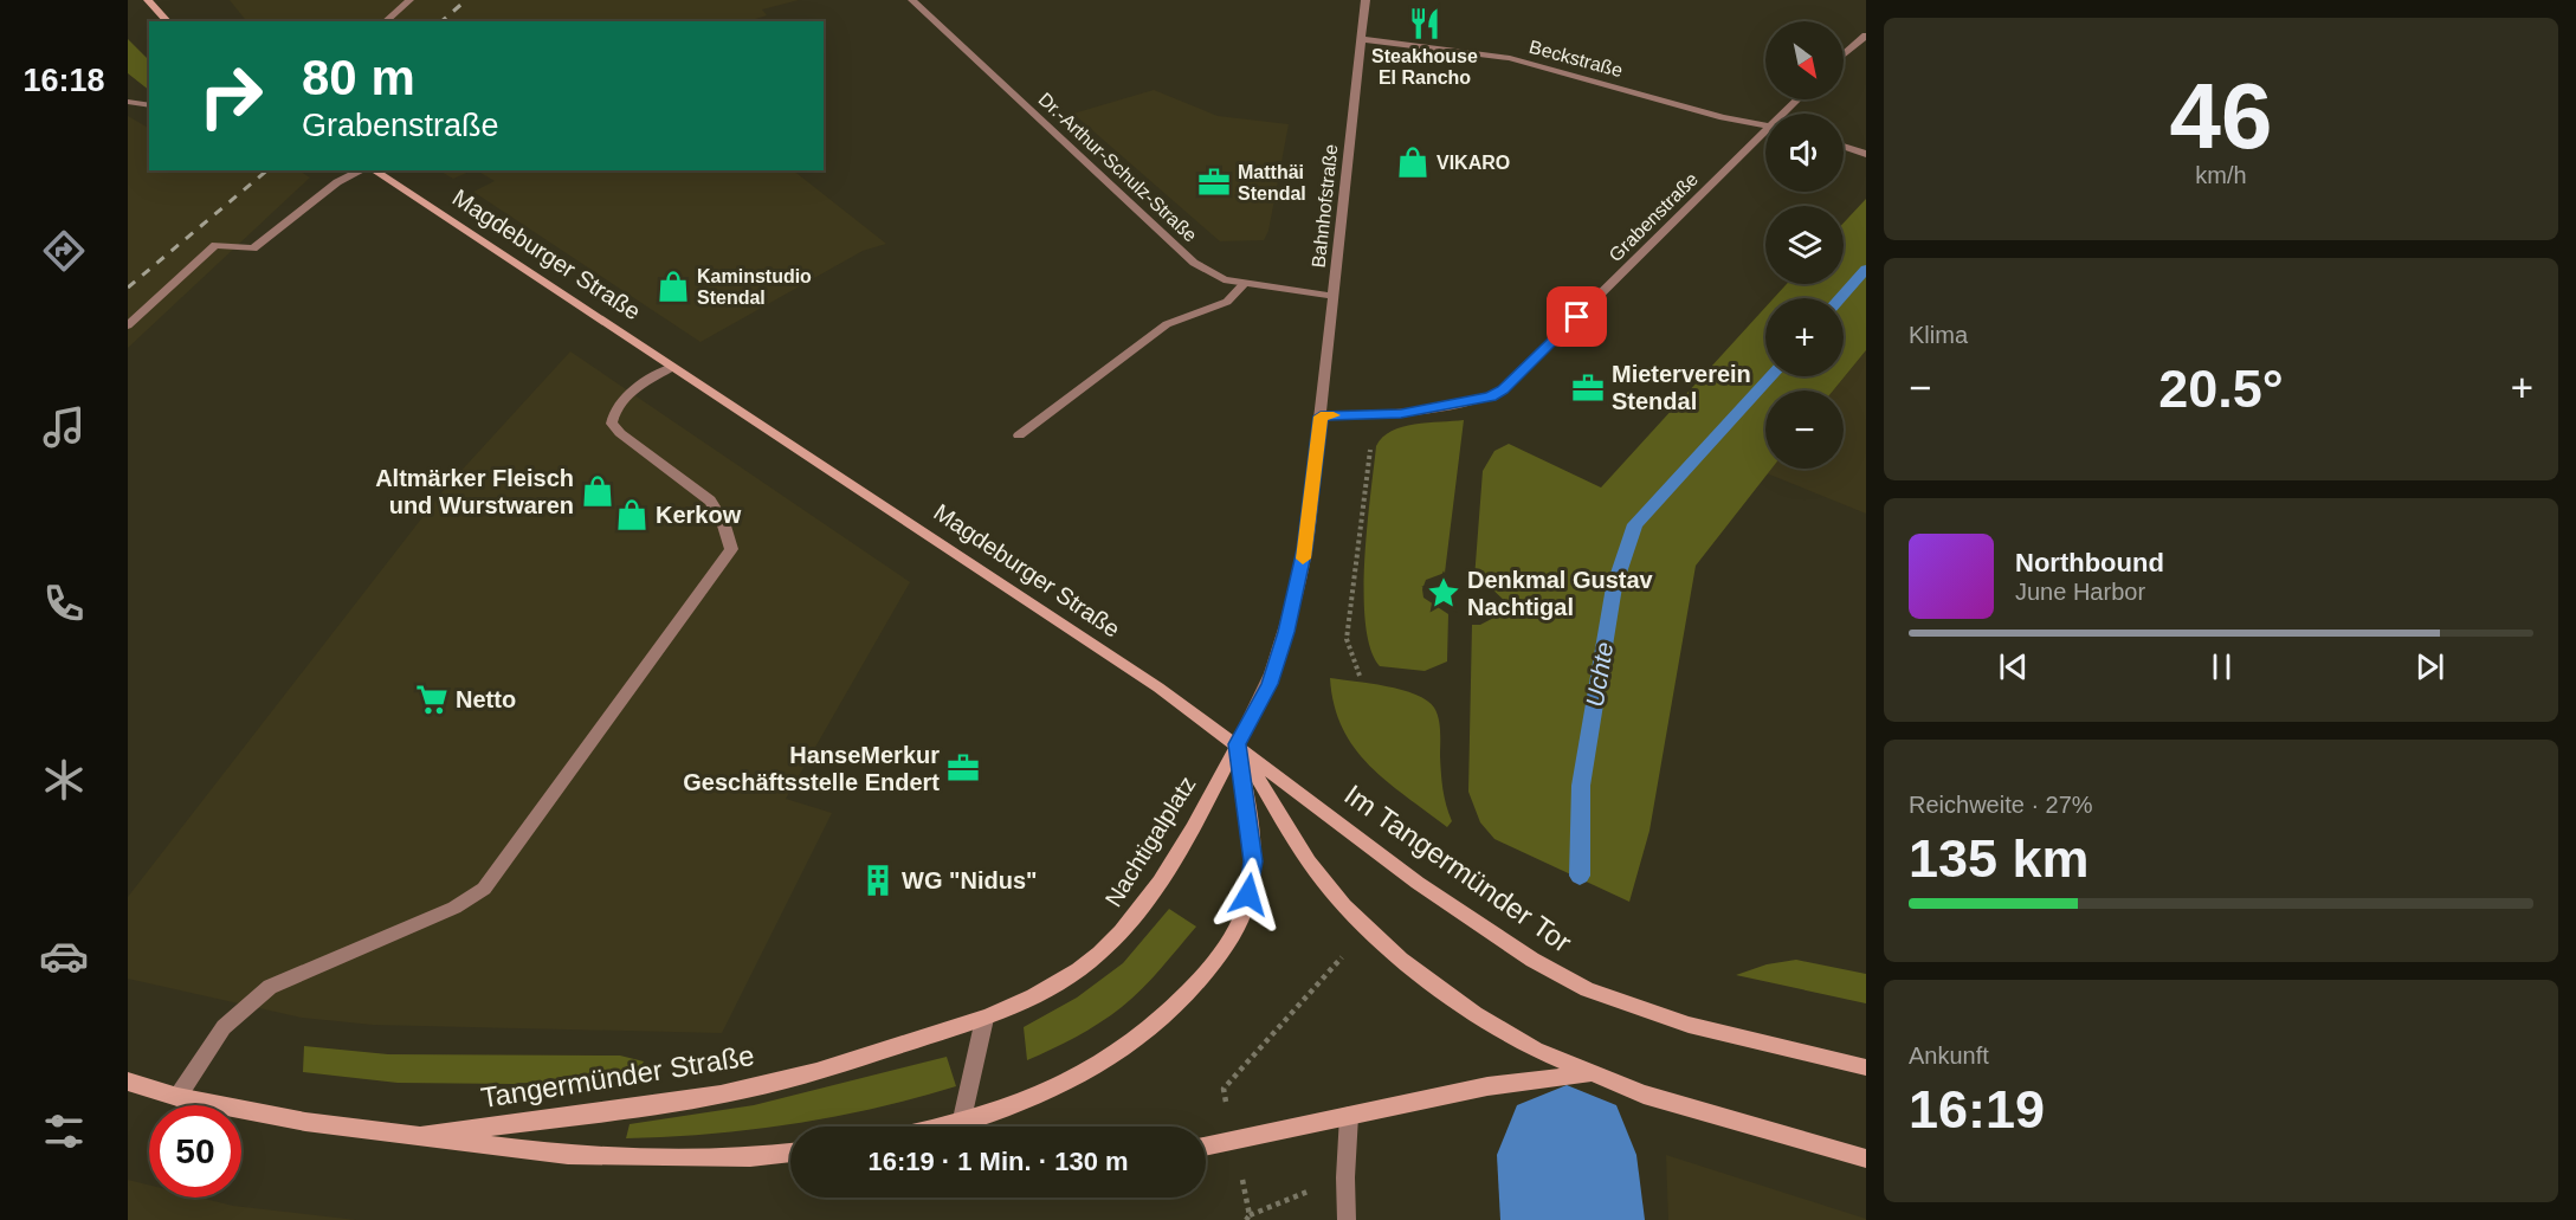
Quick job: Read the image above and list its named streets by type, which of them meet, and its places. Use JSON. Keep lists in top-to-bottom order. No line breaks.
{"streets":{"main road":["Magdeburger Straße","Nachtigalplatz","Im Tangermünder Tor","Tangermünder Straße"],"street":["Beckstraße","Dr.-Arthur-Schulz-Straße","Bahnhofstraße","Grabenstraße"]},"crossings":[["Beckstraße","Bahnhofstraße"],["Dr.-Arthur-Schulz-Straße","Bahnhofstraße"],["Bahnhofstraße","Grabenstraße"],["Bahnhofstraße","Nachtigalplatz"],["Grabenstraße","Nachtigalplatz"],["Magdeburger Straße","Nachtigalplatz"],["Magdeburger Straße","Im Tangermünder Tor"],["Nachtigalplatz","Im Tangermünder Tor"],["Nachtigalplatz","Tangermünder Straße"]],"water":["Uchte"],"places":{"restaurant":["Steakhouse El Rancho"],"shop":["VIKARO","Kaminstudio Stendal","Altmärker Fleisch und Wurstwaren","Kerkow"],"office":["Matthäi Stendal","Mieterverein Stendal","HanseMerkur Geschäftsstelle Endert"],"place":["Denkmal Gustav Nachtigal"],"supermarket":["Netto"],"building":["WG \"Nidus\""]},"north":"bottom right","page":{"tabs":"16:18","tile":[["46","km/h"],"Klima",["Reichweite · 27%","135 km"],["Ankunft","16:19"]],"map_buttons":["+","−"],"turn":["80 m","Grabenstraße"],"heat":["−","20.5°","+"],"song":["Northbound","June Harbor"],"limit":"50","trip":"16:19 · 1 Min. · 130 m"}}
